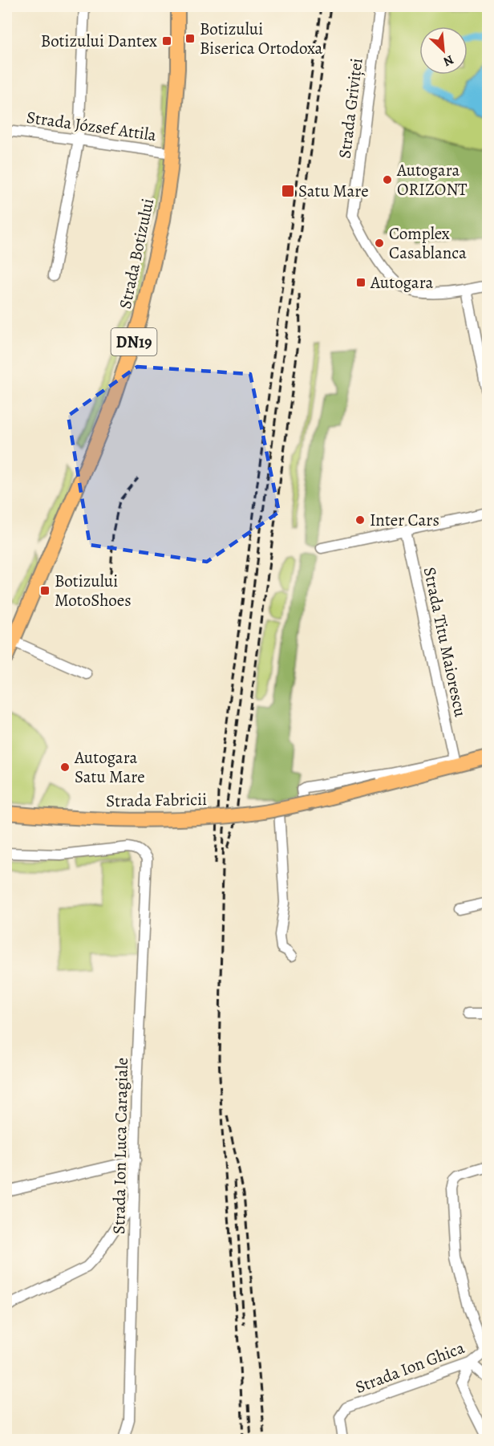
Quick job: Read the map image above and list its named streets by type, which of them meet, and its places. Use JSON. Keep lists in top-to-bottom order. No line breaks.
{"streets":{"main road":["Strada Botizului","DN19","Strada Fabricii"],"street":["Strada Griviței","Strada József Attila","Strada Titu Maiorescu","Strada Ion Luca Caragiale","Strada Ion Ghica"]},"crossings":[["Strada József Attila","Strada Botizului"]],"places":{"transit":["Botizului Biserica Ortodoxa","Botizului Dantex","Satu Mare","Autogara","Botizului MotoShoes"],"other":["Autogara ORIZONT","Complex Casablanca","Inter Cars","Autogara Satu Mare"]},"north":"bottom right"}
